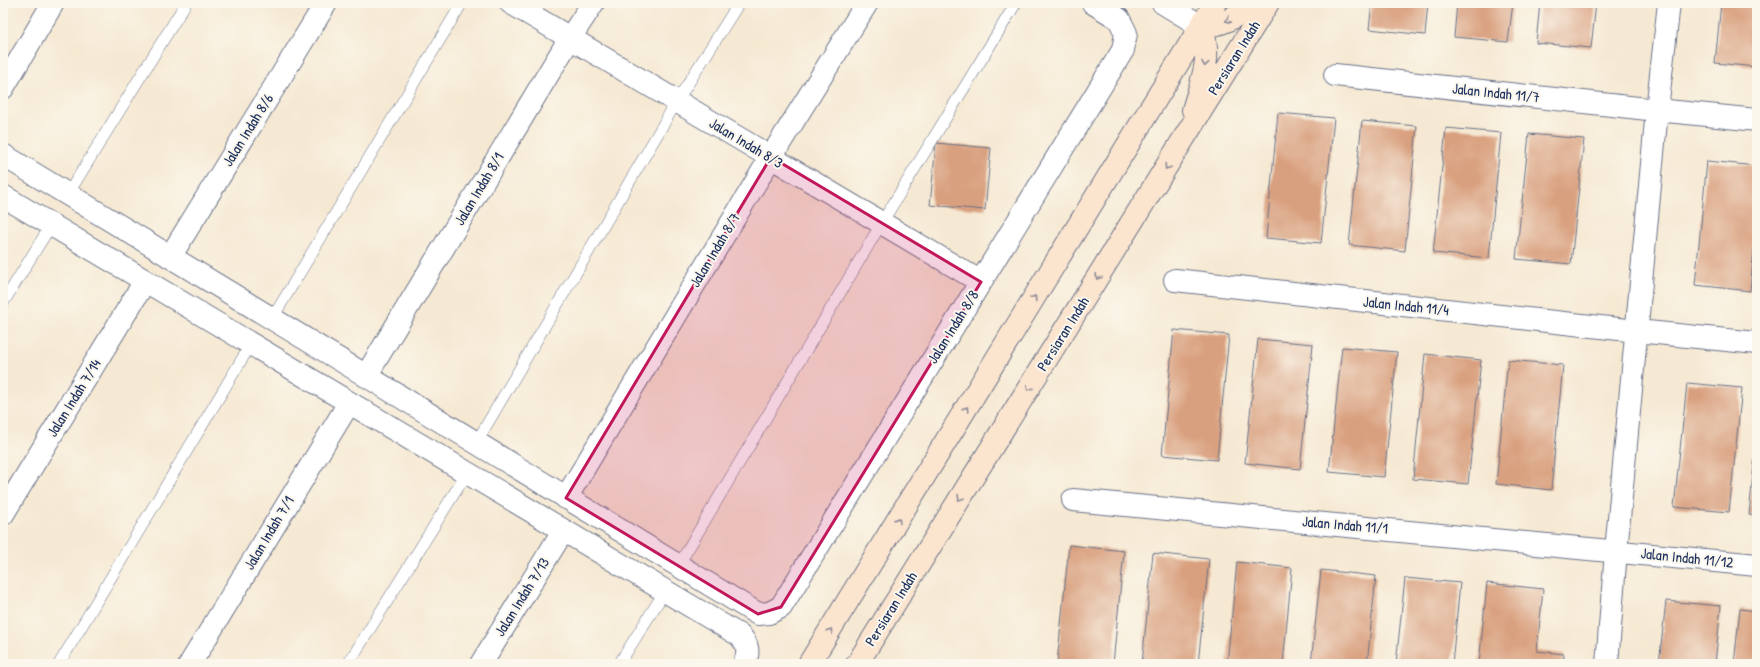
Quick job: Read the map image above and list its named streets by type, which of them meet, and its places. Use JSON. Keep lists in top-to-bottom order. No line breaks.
{"streets":{"main road":["Persiaran Indah"],"street":["Jalan Indah 11/7","Jalan Indah 8/6","Jalan Indah 8/3","Jalan Indah 8/1","Jalan Indah 8/7","Jalan Indah 11/4","Jalan Indah 8/8","Jalan Indah 7/14","Jalan Indah 11/1","Jalan Indah 7/1","Jalan Indah 11/12","Jalan Indah 7/13"]},"crossings":[["Jalan Indah 8/3","Jalan Indah 8/1"],["Jalan Indah 8/3","Jalan Indah 8/7"],["Jalan Indah 8/3","Jalan Indah 8/8"],["Jalan Indah 11/1","Jalan Indah 11/12"]]}
